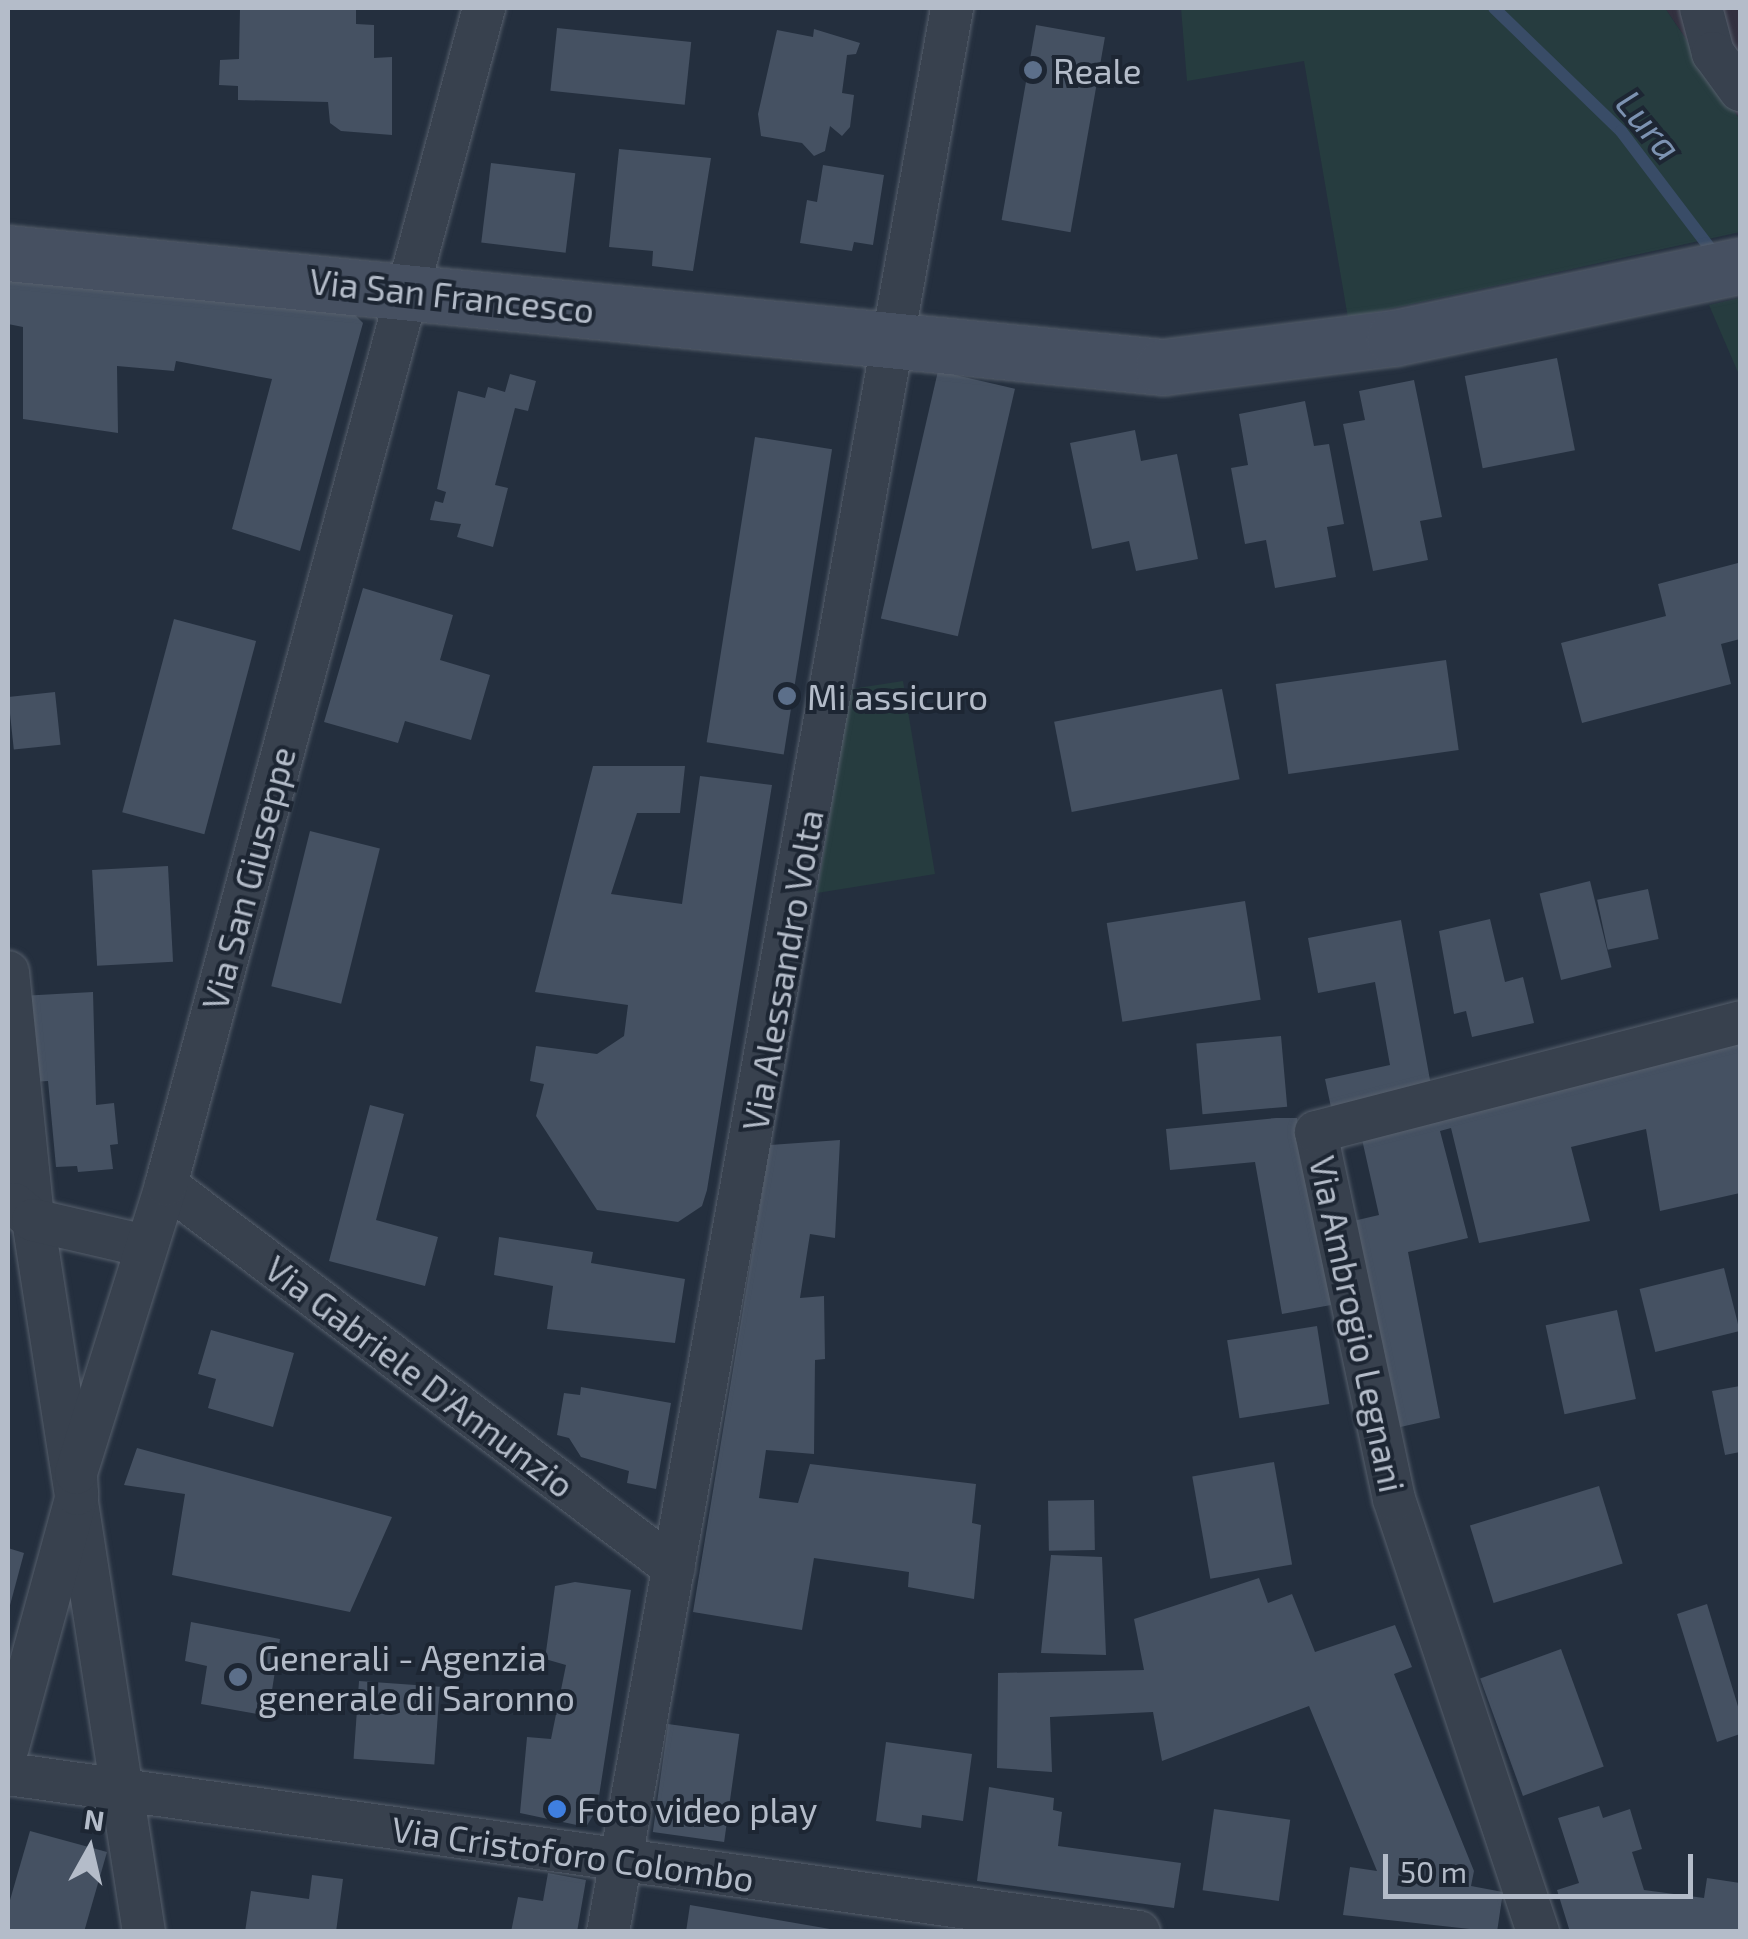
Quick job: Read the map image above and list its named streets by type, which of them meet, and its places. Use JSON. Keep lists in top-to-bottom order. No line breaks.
{"streets":{"street":["Via San Francesco","Via San Giuseppe","Via Alessandro Volta","Via Ambrogio Legnani","Via Gabriele D'Annunzio","Via Cristoforo Colombo"]},"crossings":[["Via San Francesco","Via San Giuseppe"],["Via San Francesco","Via Alessandro Volta"],["Via San Giuseppe","Via Gabriele D'Annunzio"],["Via Alessandro Volta","Via Gabriele D'Annunzio"],["Via Alessandro Volta","Via Cristoforo Colombo"]],"water":["Lura"],"places":["Reale","Mi assicuro","Generali - Agenzia generale di Saronno","Foto video play"],"scale_bar":"50 m","north":"top"}
